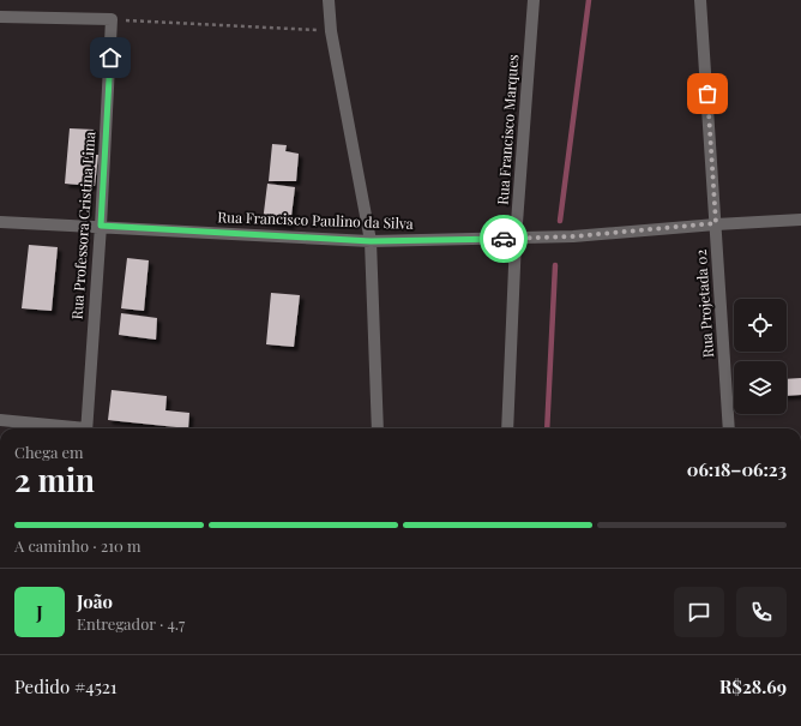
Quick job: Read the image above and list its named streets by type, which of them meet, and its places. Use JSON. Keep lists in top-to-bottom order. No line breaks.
{"streets":{"street":["Rua Francisco Marques","Rua Francisco Paulino da Silva","Rua Professora Cristina Lima","Rua Projetada 02"]},"crossings":[["Rua Francisco Marques","Rua Francisco Paulino da Silva"],["Rua Francisco Paulino da Silva","Rua Professora Cristina Lima"],["Rua Francisco Paulino da Silva","Rua Projetada 02"]],"page":{"heading":["2 min","Chega em","06:18–06:23"],"panel":["João","Entregador · 4.7","Pedido #4521","R$28.69"],"bar":"A caminho · 210 m","round":"J"}}
